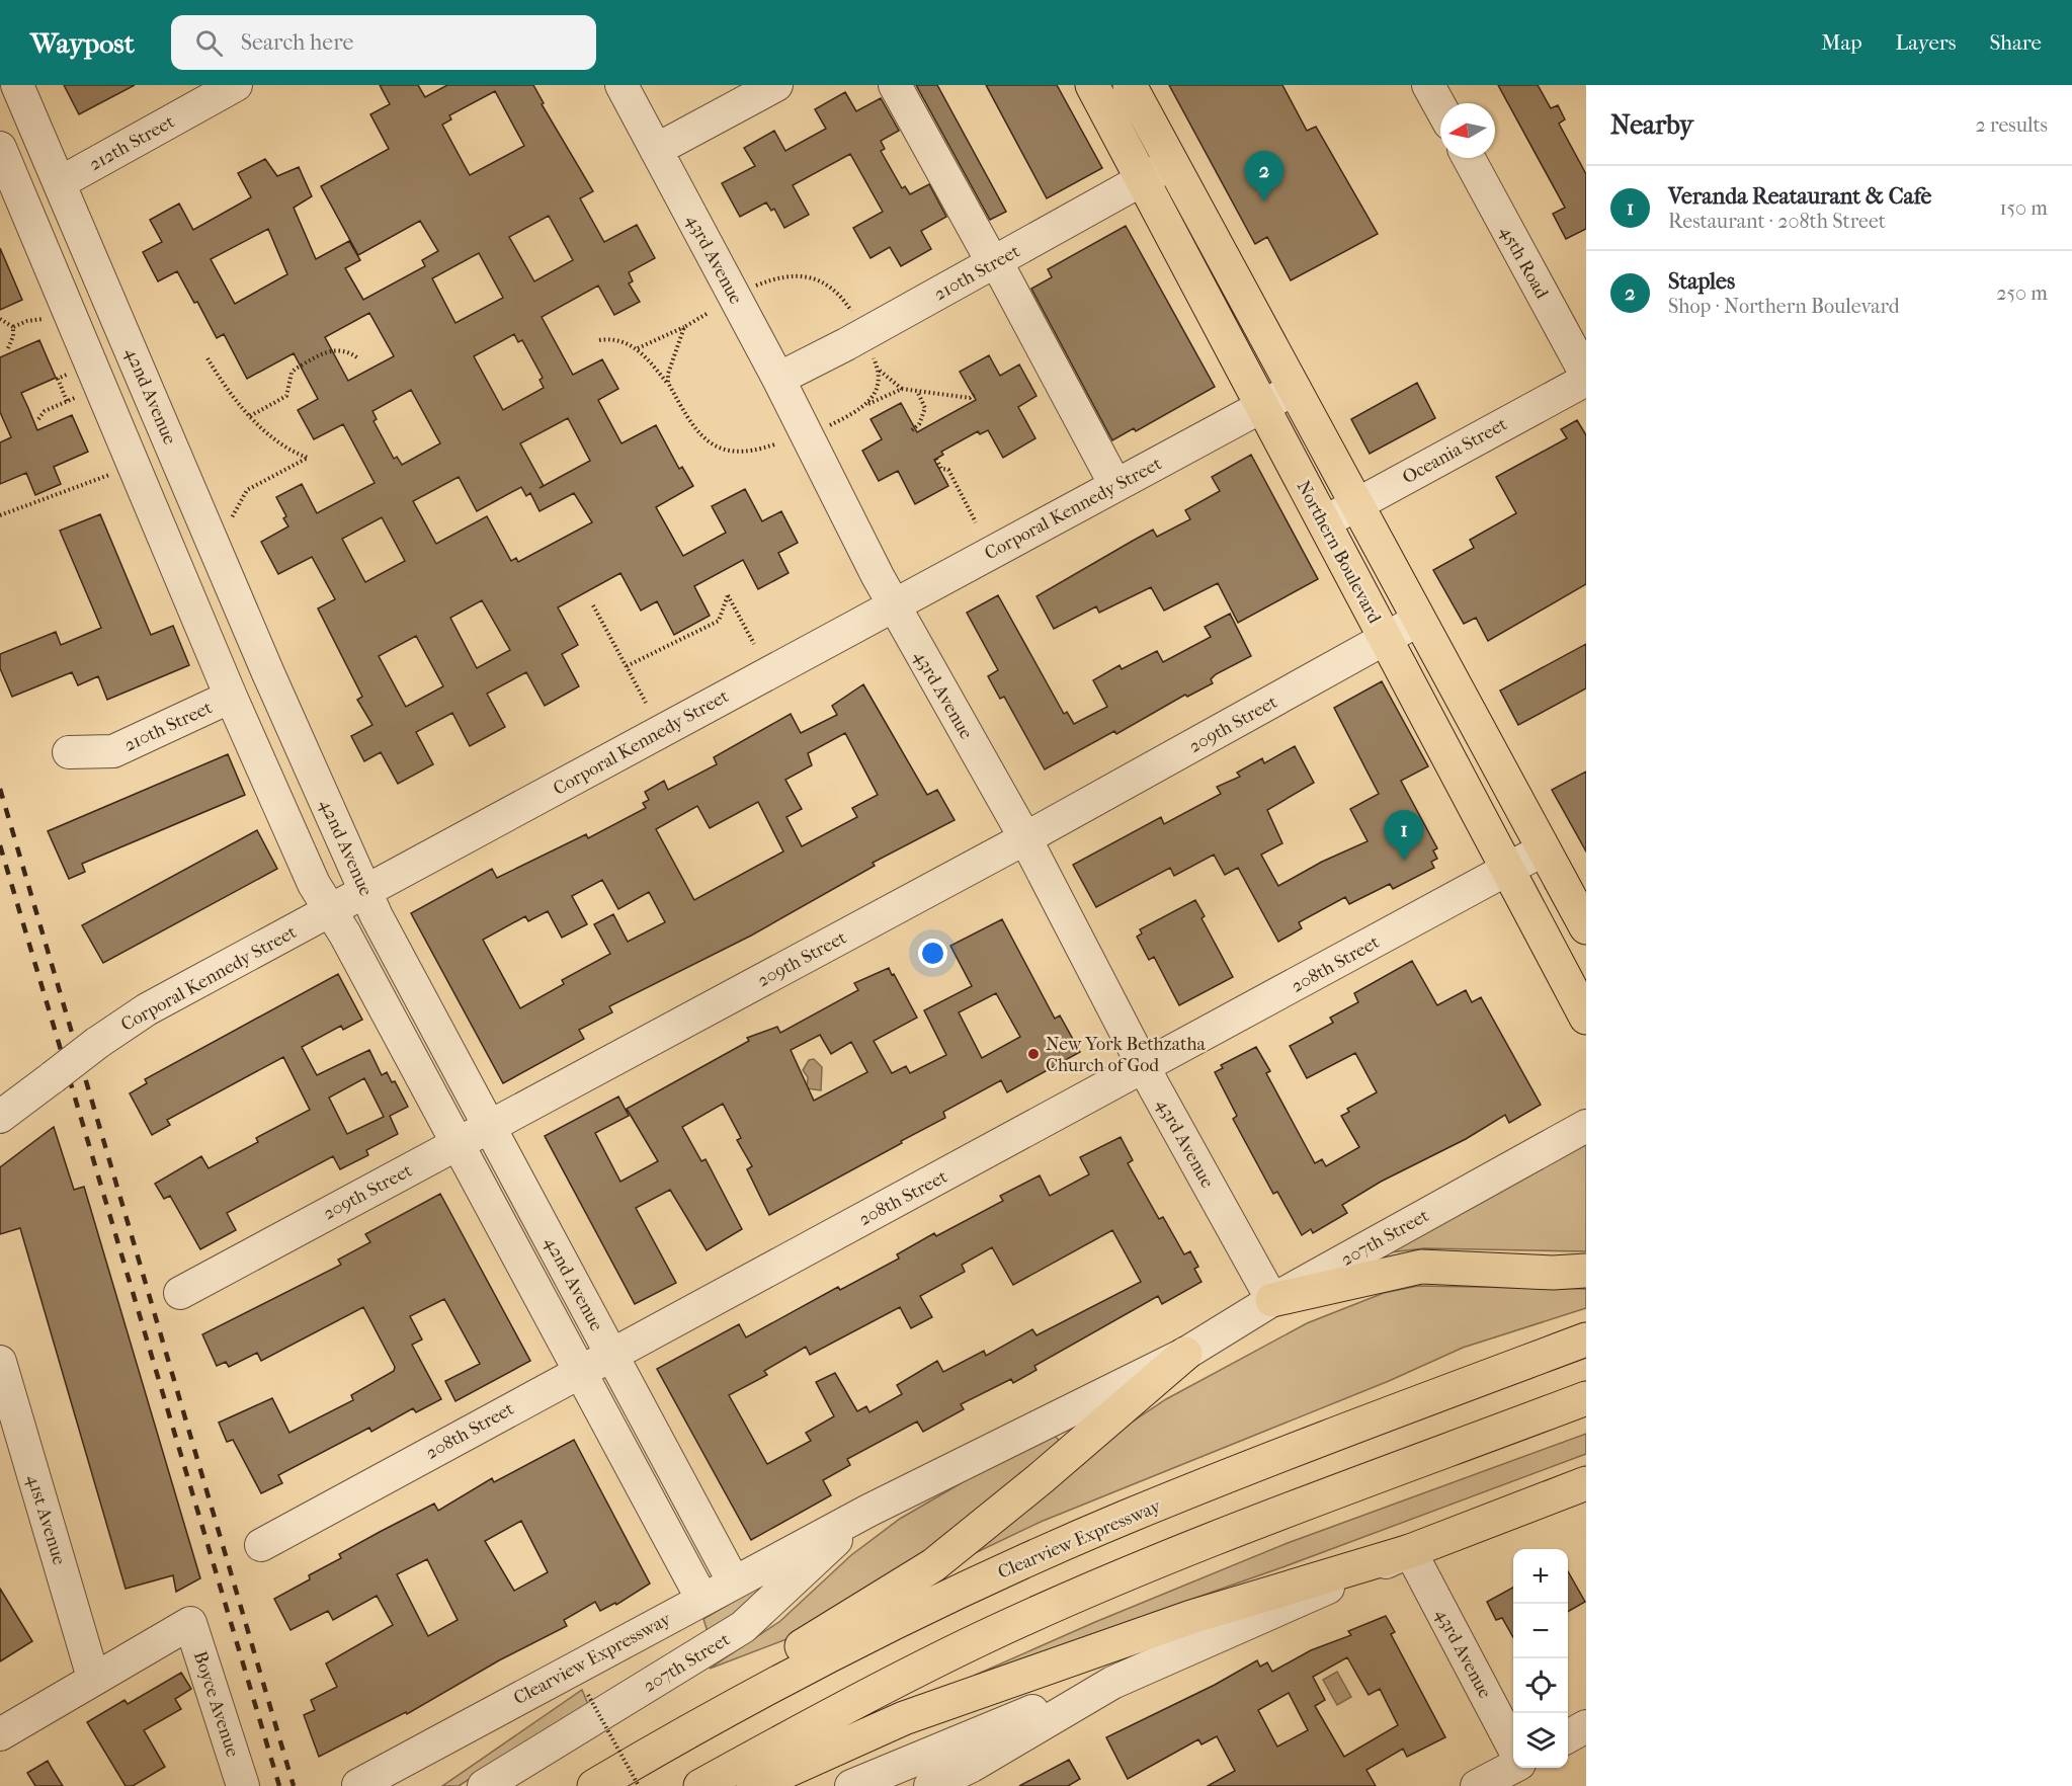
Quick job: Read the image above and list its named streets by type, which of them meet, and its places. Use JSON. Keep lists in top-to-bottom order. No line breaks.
{"streets":{"main road":["Northern Boulevard","Clearview Expressway"],"street":["212th Street","43rd Avenue","45th Road","210th Street","42nd Avenue","Oceania Street","Corporal Kennedy Street","209th Street","208th Street","207th Street","41st Avenue","Boyce Avenue"]},"crossings":[["212th Street","42nd Avenue"],["43rd Avenue","210th Street"],["43rd Avenue","Corporal Kennedy Street"],["43rd Avenue","209th Street"],["43rd Avenue","208th Street"],["43rd Avenue","207th Street"],["45th Road","Oceania Street"],["210th Street","42nd Avenue"],["210th Street","Northern Boulevard"],["42nd Avenue","Corporal Kennedy Street"],["42nd Avenue","209th Street"],["42nd Avenue","208th Street"],["42nd Avenue","Clearview Expressway"],["Oceania Street","Northern Boulevard"],["Corporal Kennedy Street","Northern Boulevard"],["Northern Boulevard","209th Street"],["Northern Boulevard","208th Street"],["207th Street","Clearview Expressway"],["41st Avenue","Boyce Avenue"]],"places":["New York Bethzatha Church of God"],"north":"left","page":{"header":"Waypost","search":"Search here","nav":["Map","Layers","Share"],"heading":["Nearby","2 results"],"pins":["2","1"],"list":[{"mark":"1","name":"Veranda Reataurant & Cafe","note":"Restaurant · 208th Street","value":"150 m"},{"mark":"2","name":"Staples","note":"Shop · Northern Boulevard","value":"250 m"}],"map_buttons":["+","−"]}}
